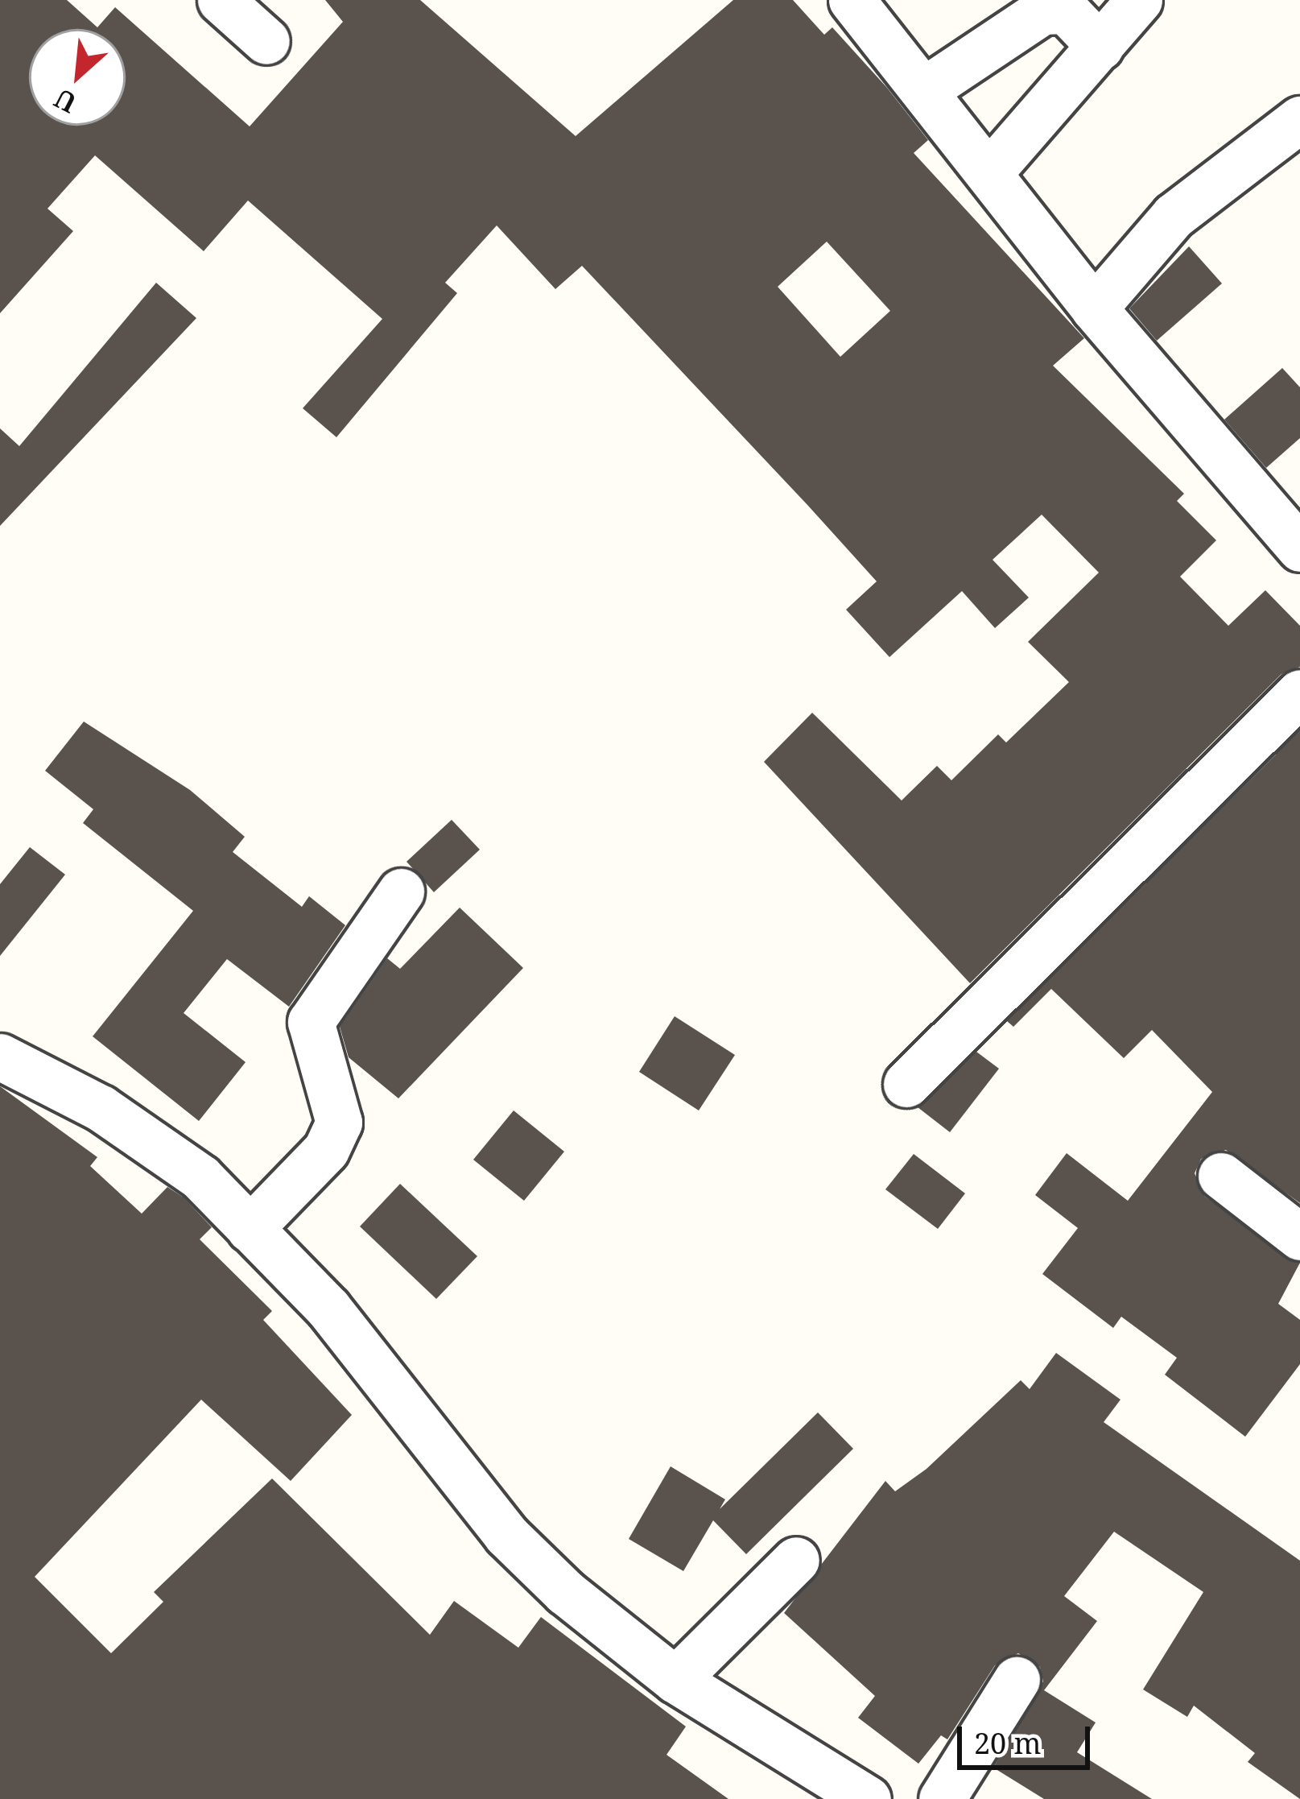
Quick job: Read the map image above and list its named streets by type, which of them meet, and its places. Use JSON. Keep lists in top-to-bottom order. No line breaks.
{"scale_bar":"20 m","north":"bottom left"}
